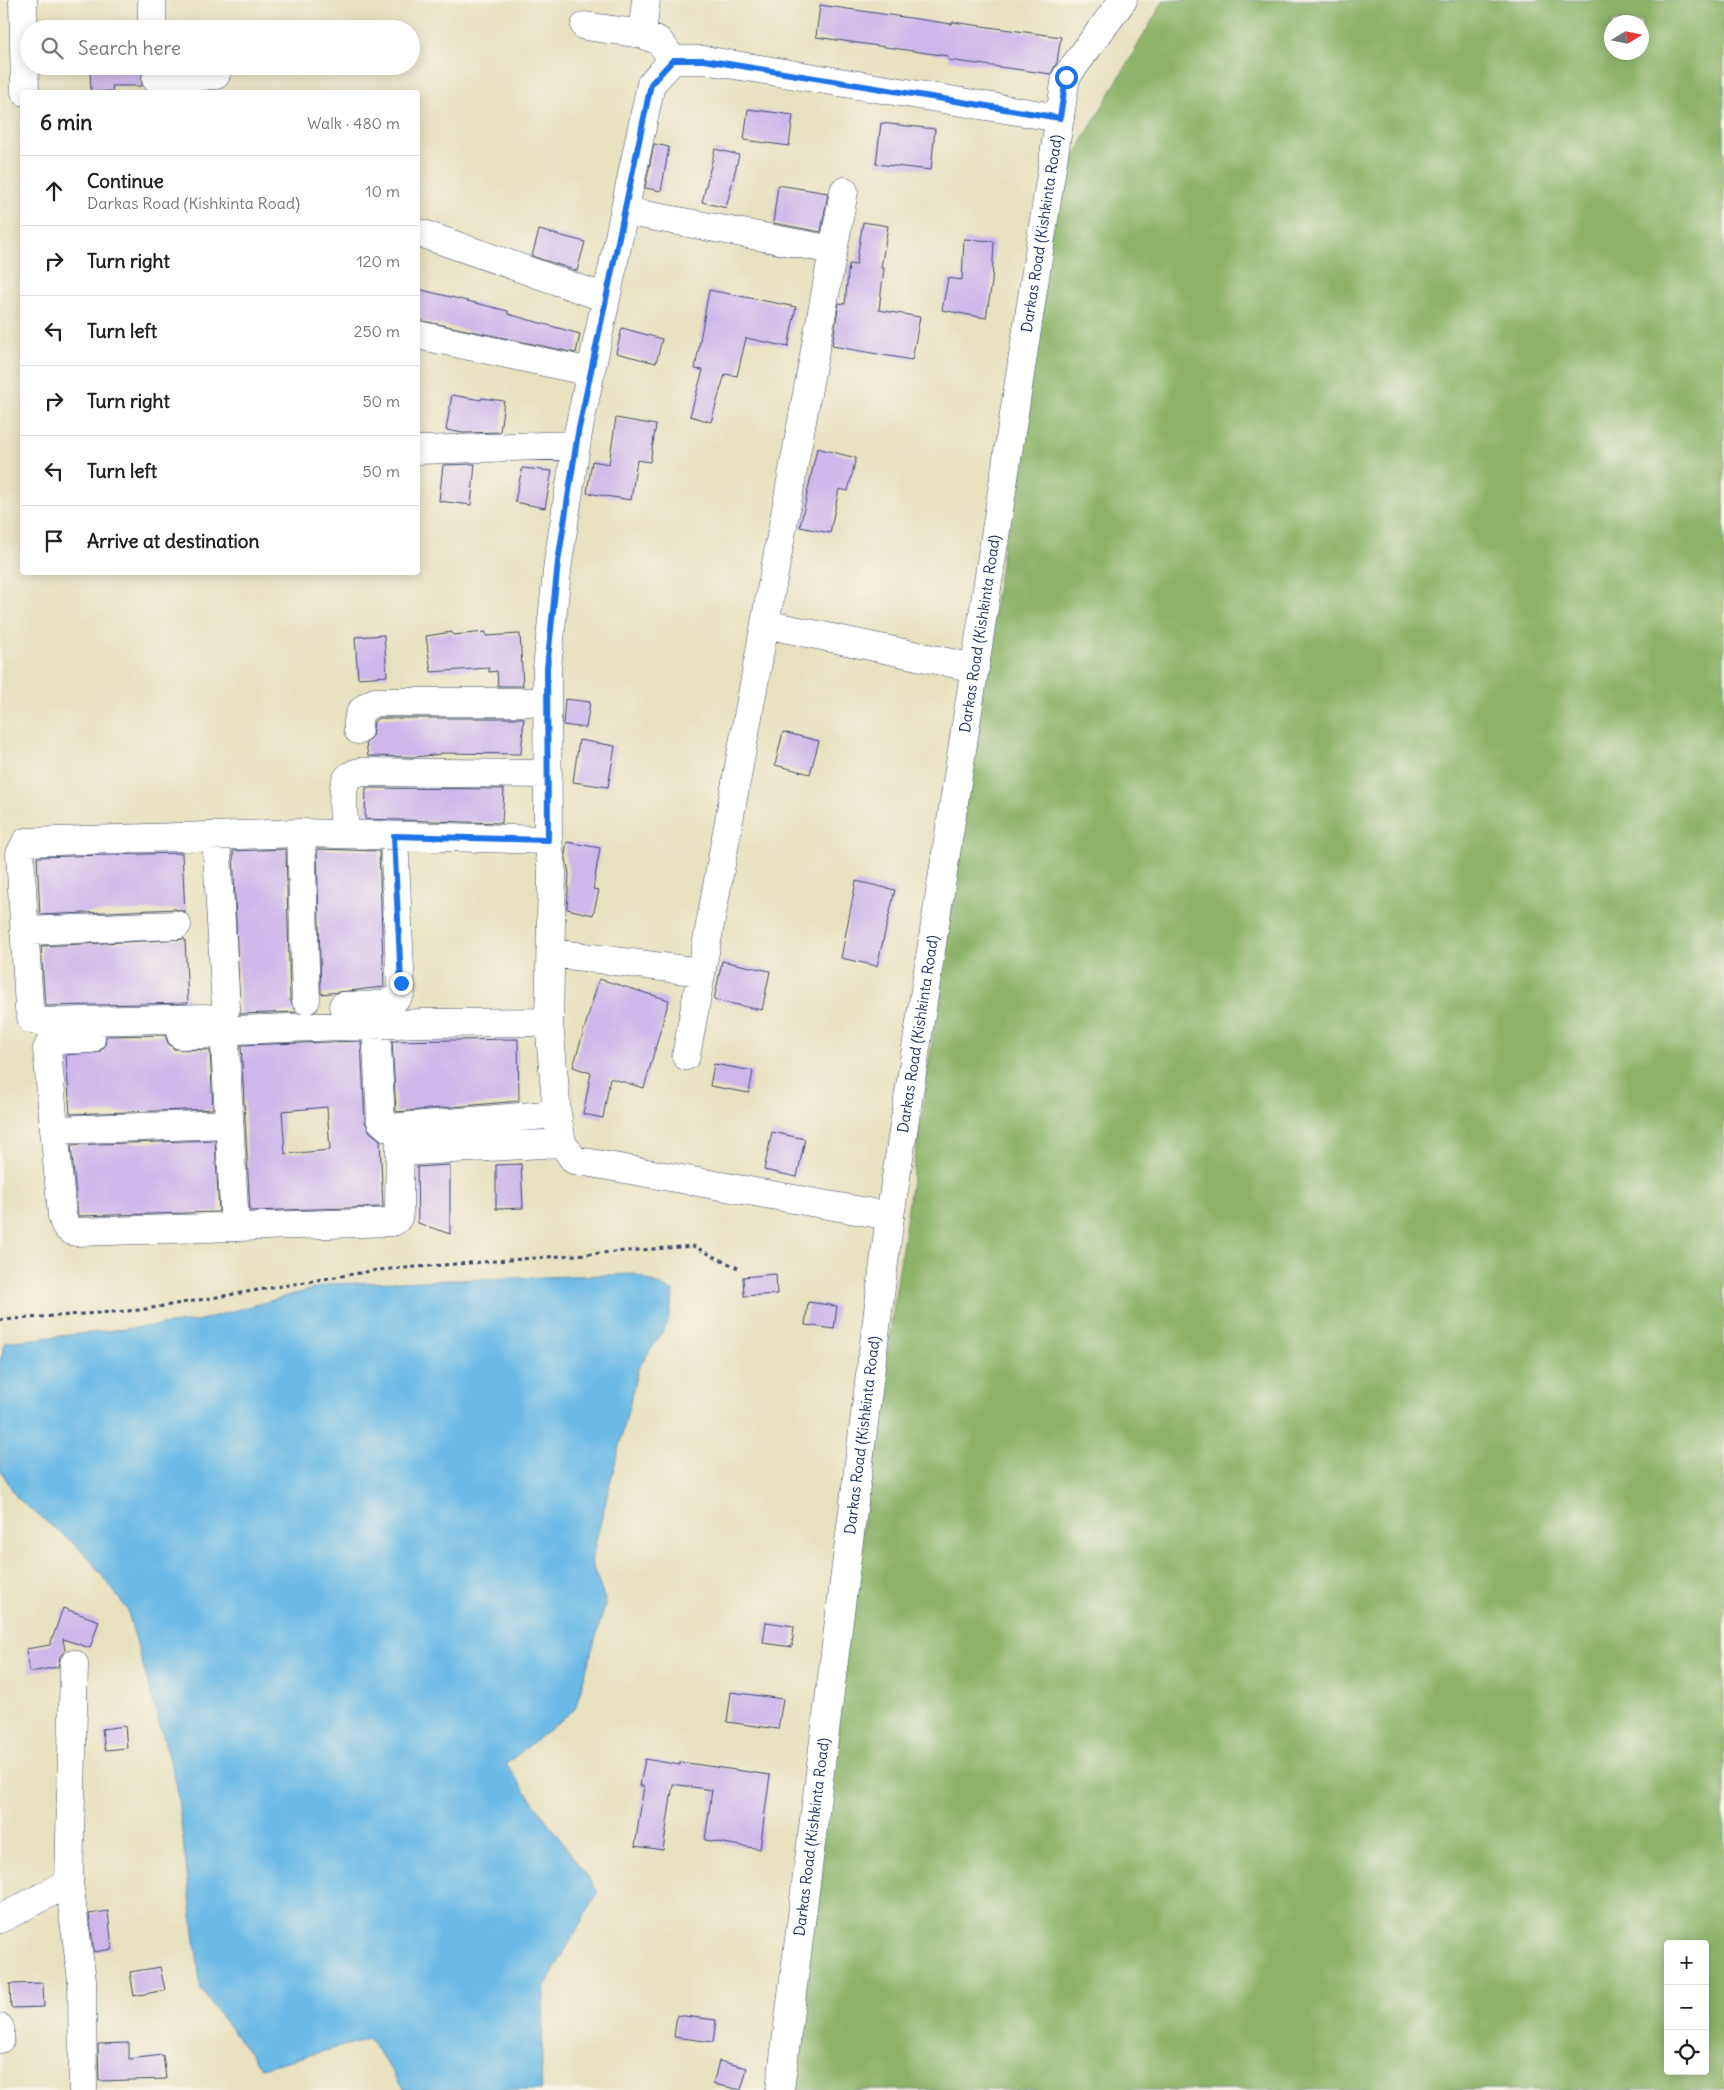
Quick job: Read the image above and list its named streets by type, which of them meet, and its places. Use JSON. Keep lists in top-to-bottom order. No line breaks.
{"streets":{"street":["Darkas Road (Kishkinta Road)"]},"north":"right","page":{"search":"Search here","heading":["6 min","Walk · 480 m"],"list":[["Continue","Darkas Road (Kishkinta Road)","10 m"],["Turn right","120 m"],["Turn left","250 m"],["Turn right","50 m"],["Turn left","50 m"],"Arrive at destination"],"map_buttons":["+","−"]}}
